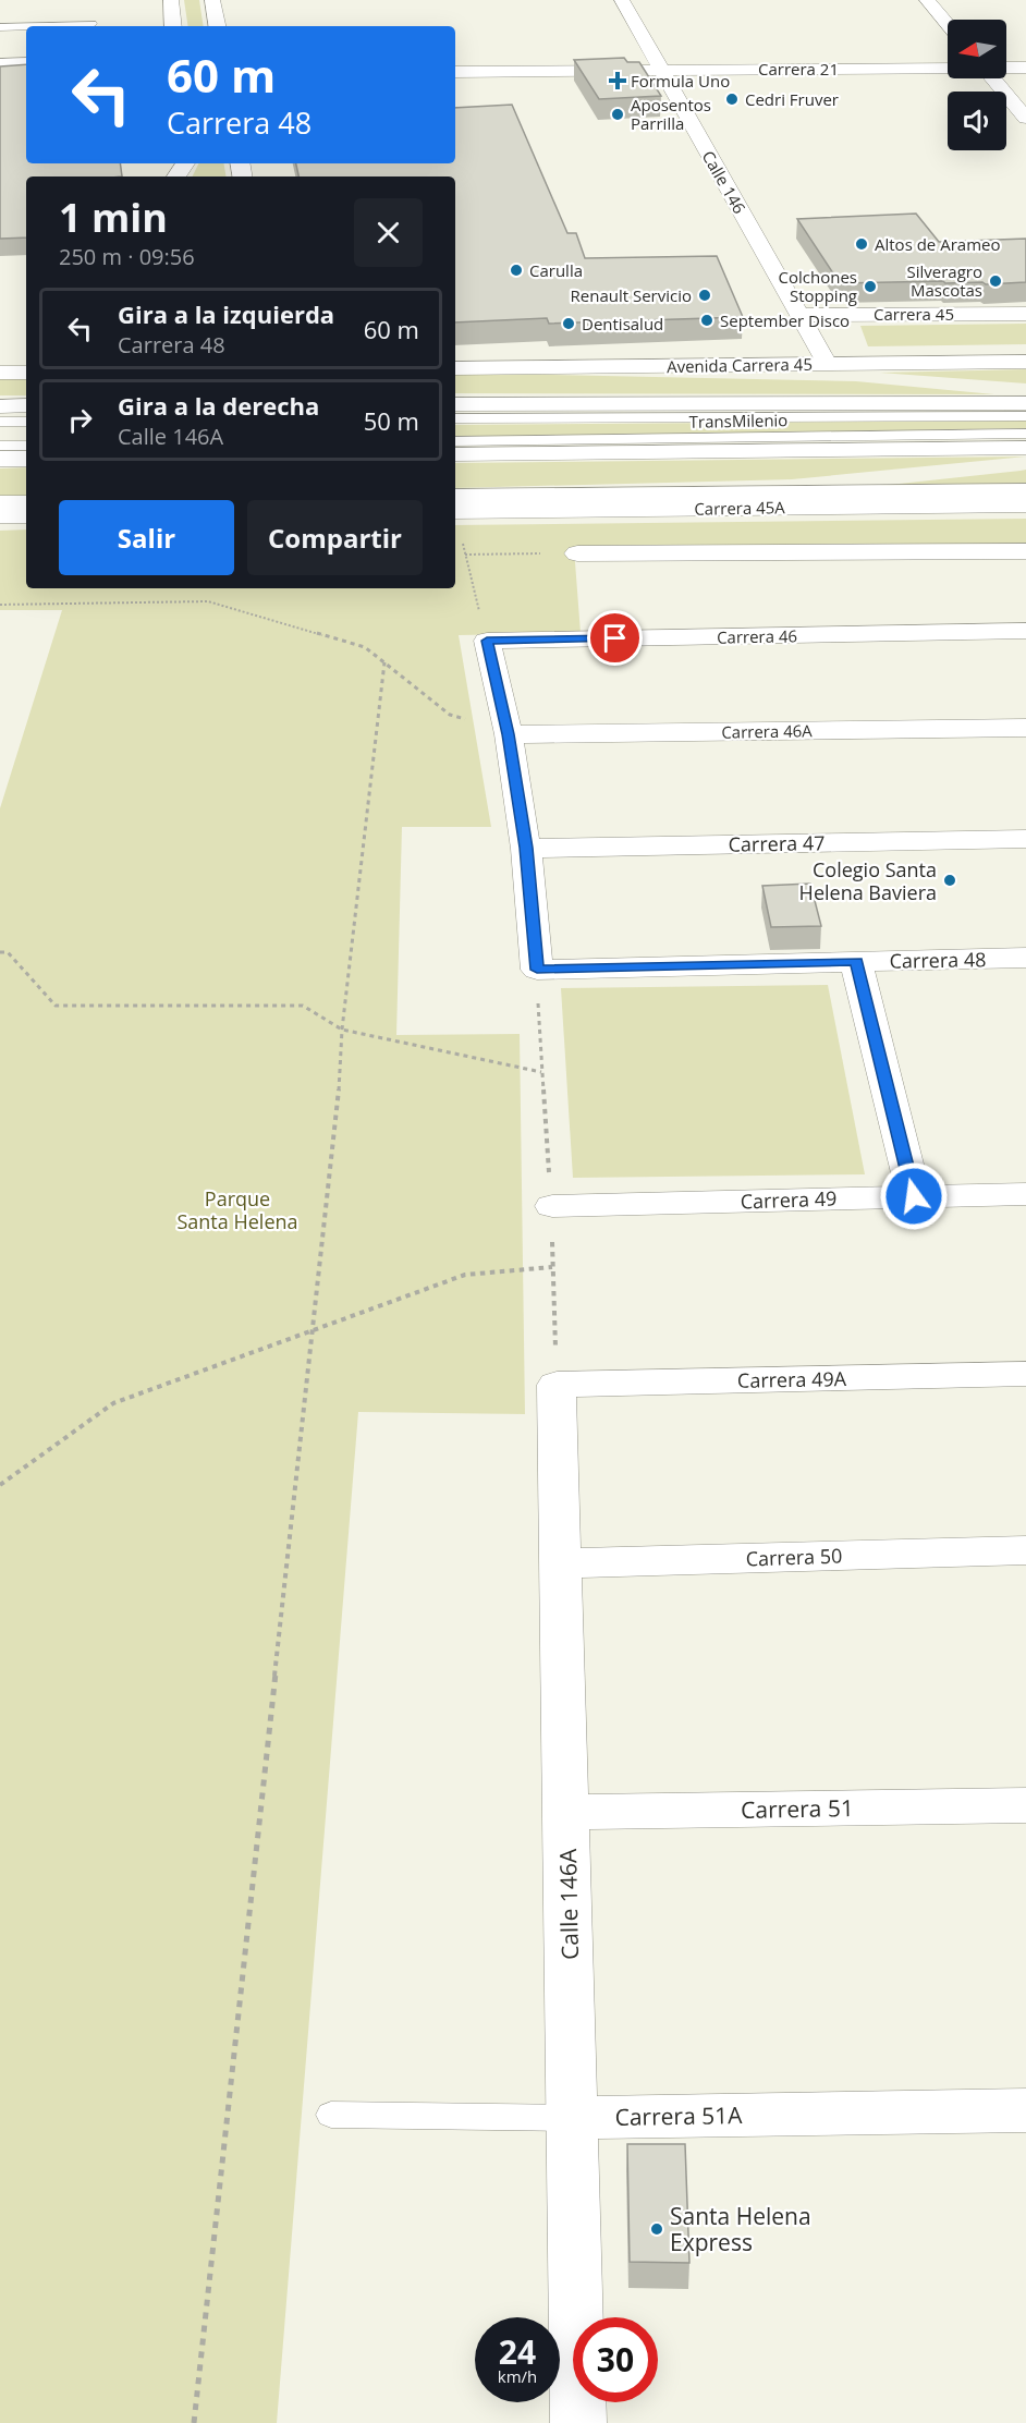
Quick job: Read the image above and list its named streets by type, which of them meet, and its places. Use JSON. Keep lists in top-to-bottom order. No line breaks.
{"streets":{"main road":["Carrera 21","Calle 146","Carrera 45","Avenida Carrera 45","Carrera 45A","Carrera 46","Carrera 46A","Carrera 47","Carrera 48","Carrera 49","Carrera 49A","Carrera 50","Carrera 51","Calle 146A","Carrera 51A"],"lane":["TransMilenio"]},"crossings":[["Carrera 21","Calle 146"],["Calle 146","Carrera 45"],["Calle 146","Avenida Carrera 45"],["Carrera 47","Carrera 48"],["Carrera 49A","Calle 146A"],["Carrera 50","Calle 146A"],["Carrera 51","Calle 146A"],["Calle 146A","Carrera 51A"]],"parks":["Parque Santa Helena"],"places":{"health":["Formula Uno"],"other":["Cedri Fruver","Aposentos Parrilla","Altos de Arameo","Carulla","Silveragro Mascotas","Colchones Stopping","Renault Servicio","September Disco","Dentisalud","Colegio Santa Helena Baviera","Santa Helena Express"]},"north":"left","page":{"turn":["60 m","Carrera 48"],"heading":["1 min","250 m · 09:56"],"list":[{"name":"Gira a la izquierda","note":"Carrera 48","value":"60 m"},{"name":"Gira a la derecha","note":"Calle 146A","value":"50 m"}],"buttons":["Salir","Compartir"],"speed":"24 km/h","limit":"30"}}
